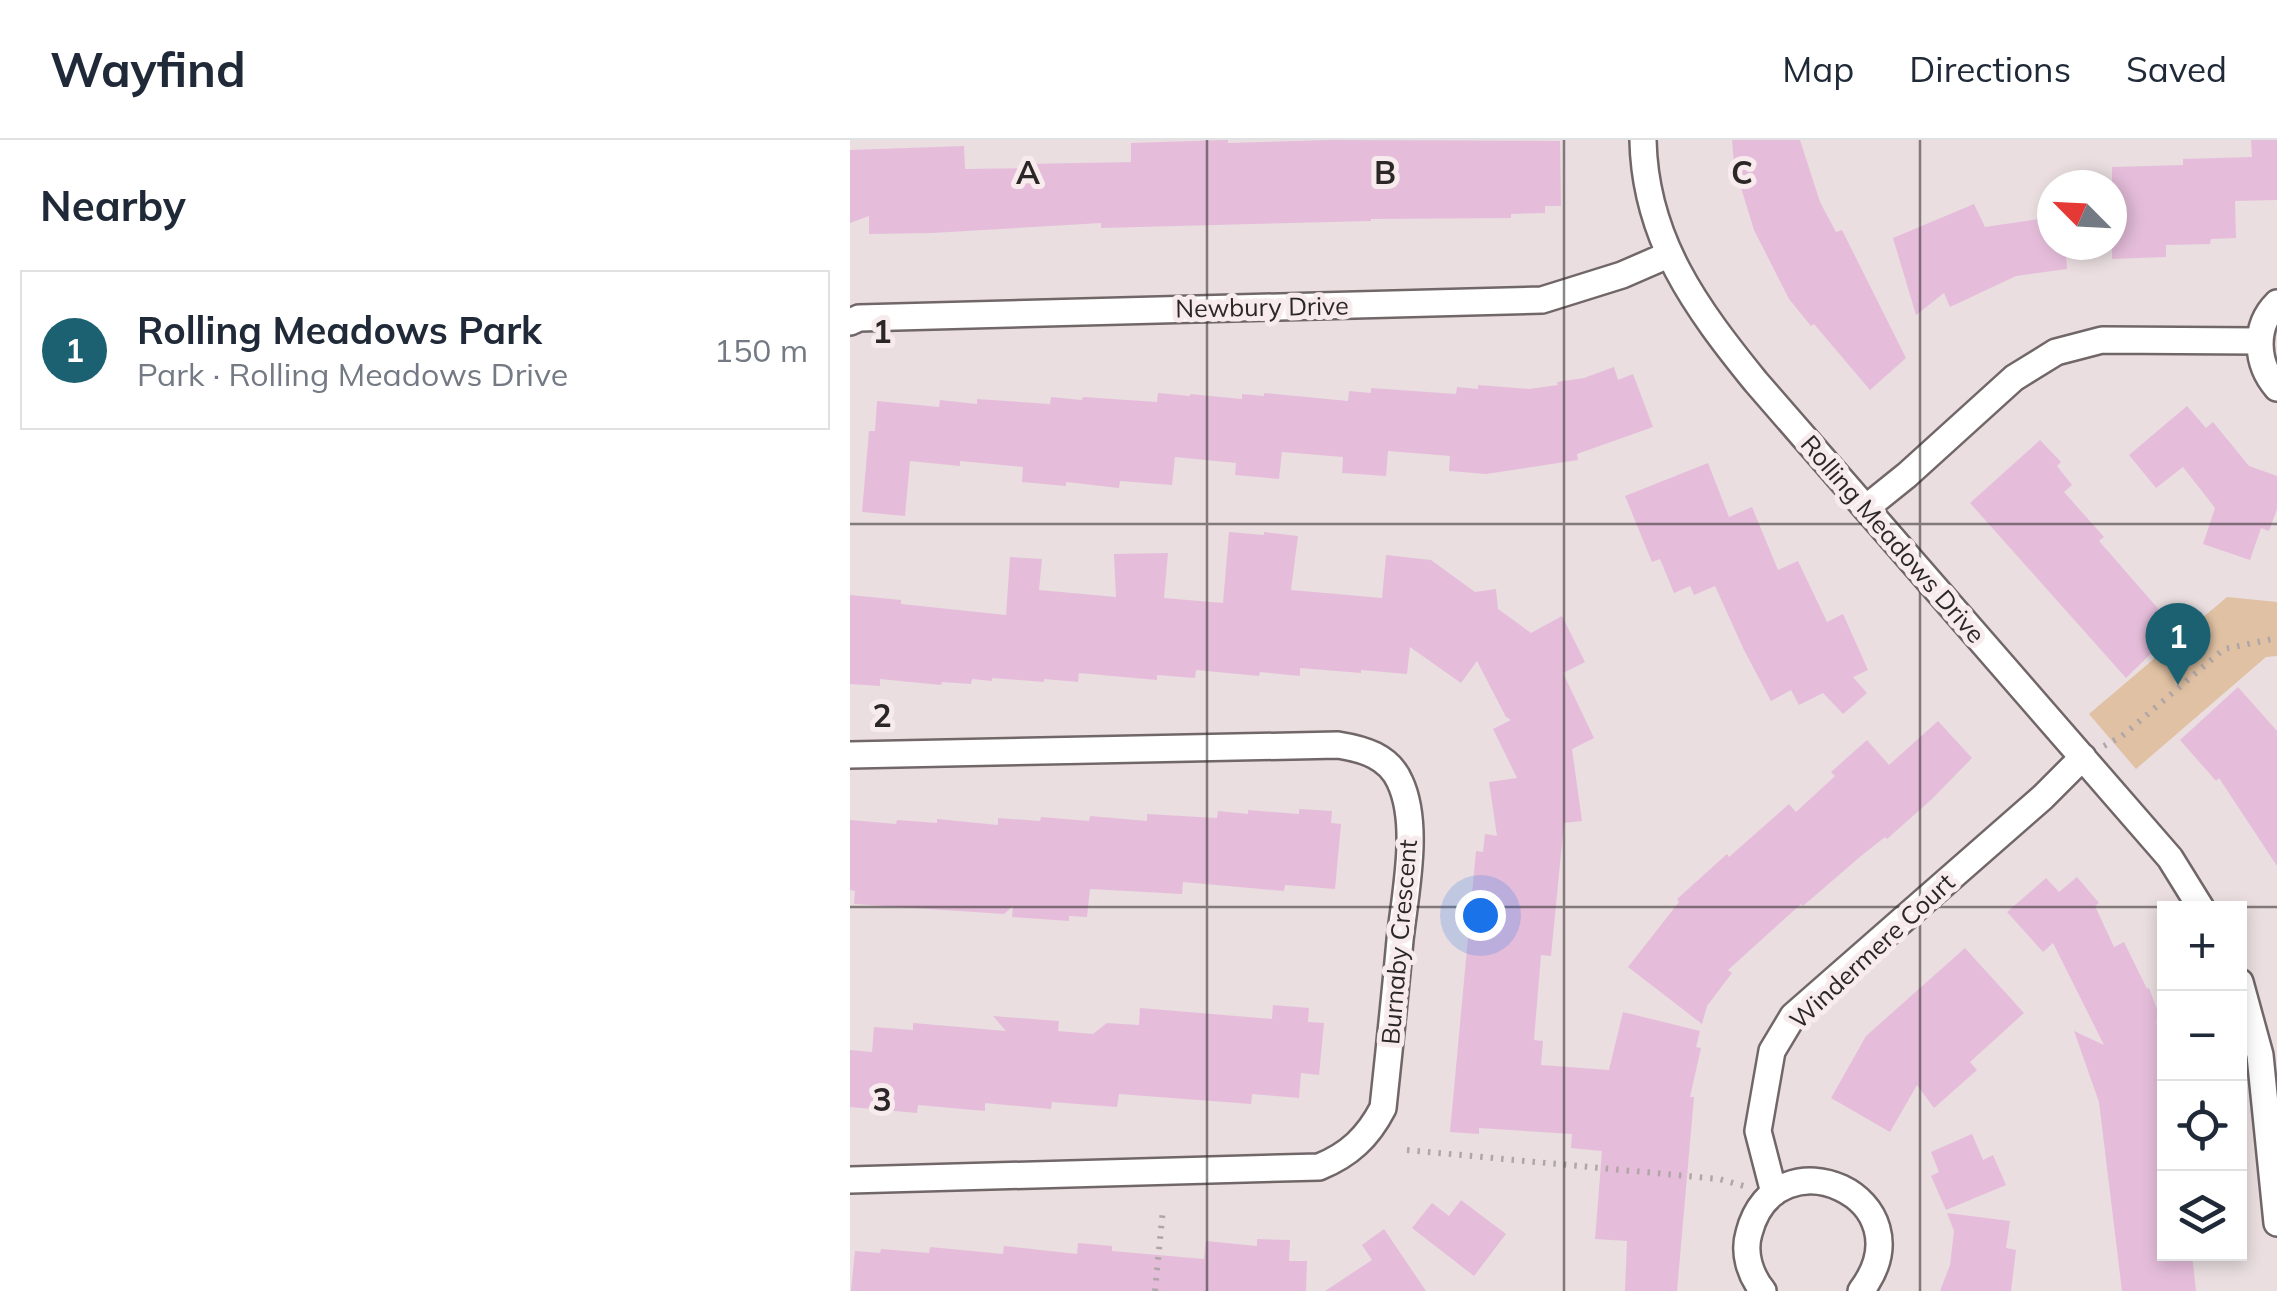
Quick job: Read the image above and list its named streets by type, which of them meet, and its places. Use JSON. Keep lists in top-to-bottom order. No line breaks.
{"streets":{"street":["Newbury Drive","Rolling Meadows Drive","Burnaby Crescent","Windermere Court"]},"crossings":[["Newbury Drive","Rolling Meadows Drive"],["Rolling Meadows Drive","Windermere Court"]],"north":"top left","page":{"header":"Wayfind","nav":["Map","Directions","Saved"],"heading":"Nearby","list":[{"mark":"1","name":"Rolling Meadows Park","note":"Park · Rolling Meadows Drive","value":"150 m"}],"pins":"1","map_buttons":["+","−"]},"grid":{"columns":["A","B","C"],"rows":["1","2","3"]}}
